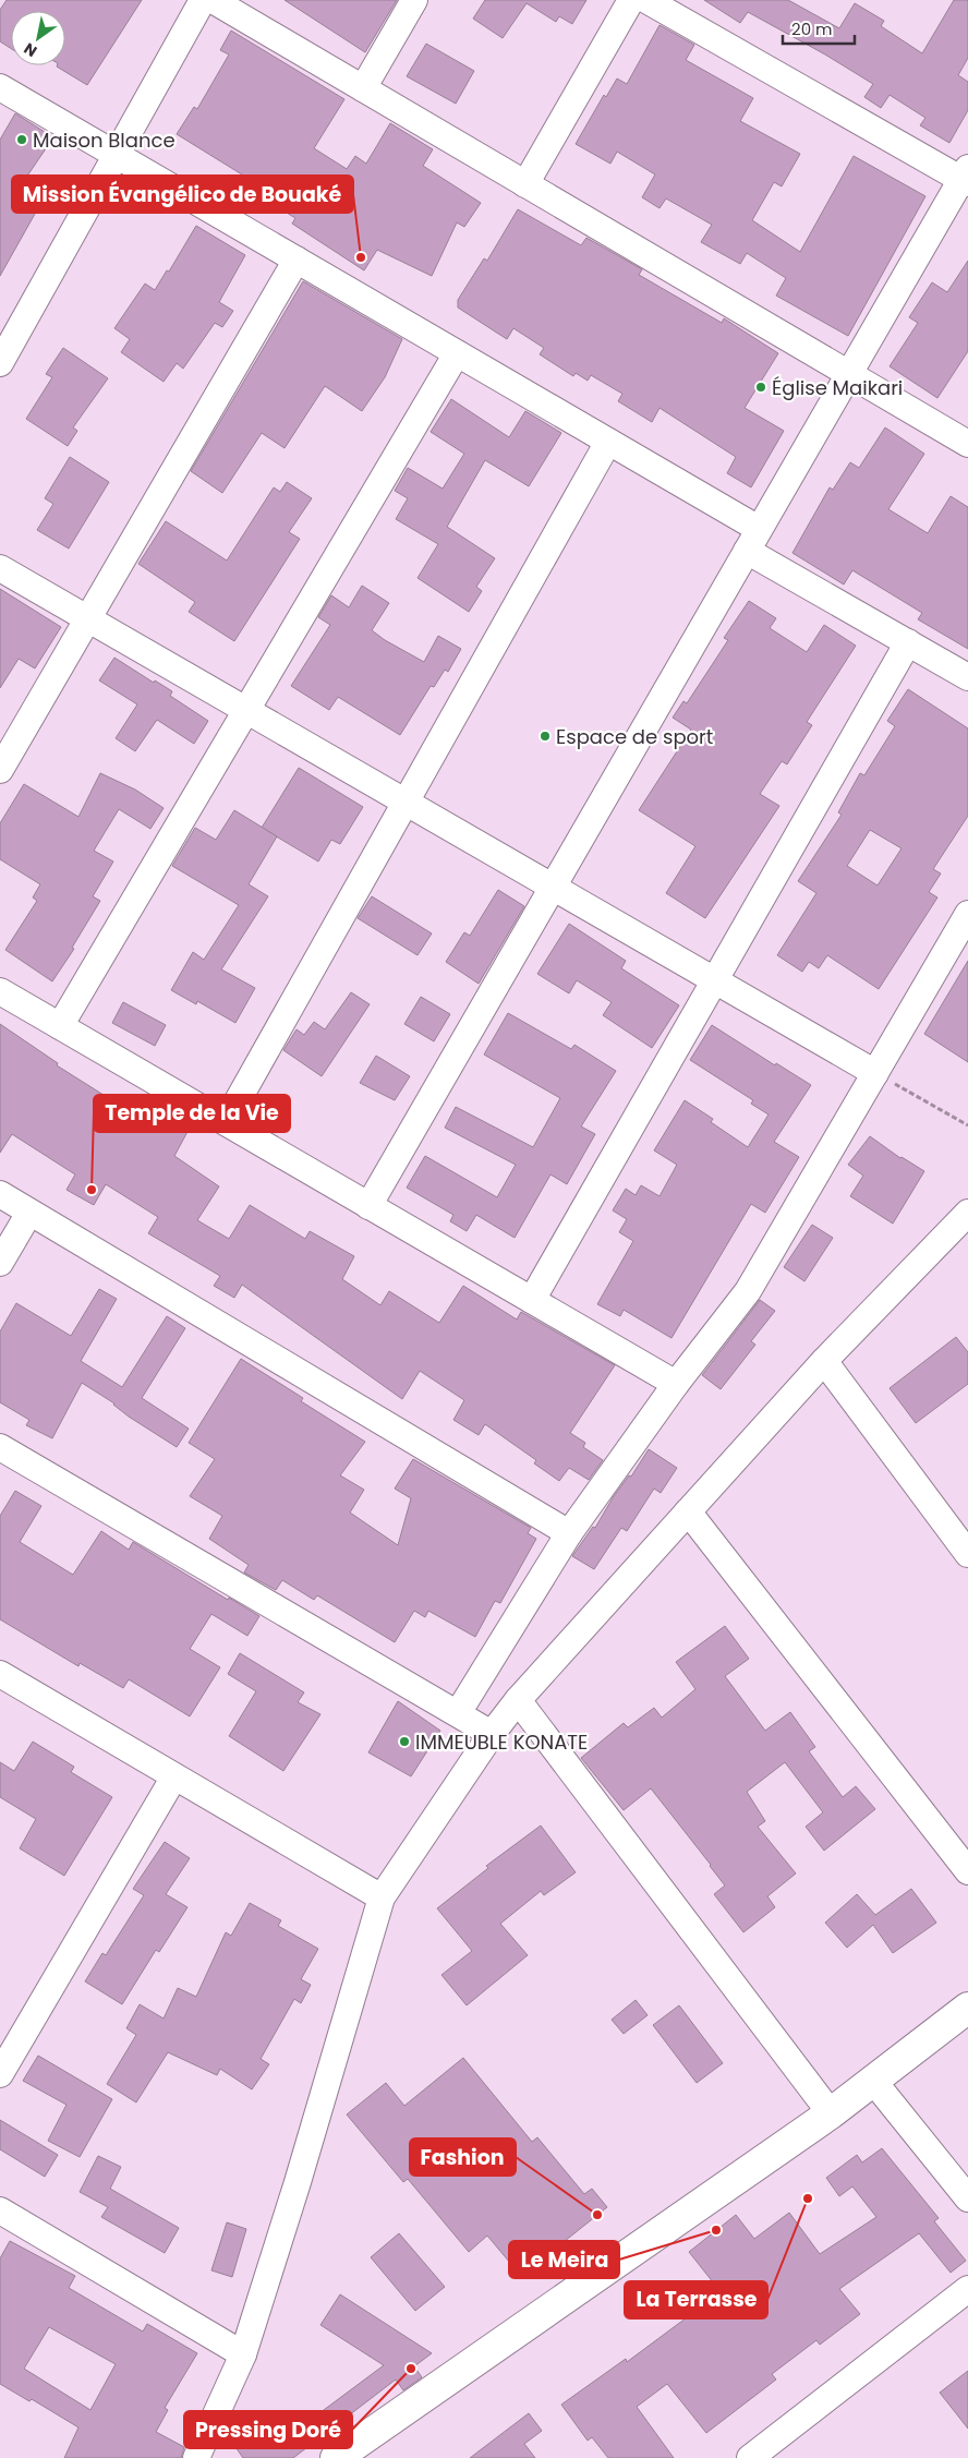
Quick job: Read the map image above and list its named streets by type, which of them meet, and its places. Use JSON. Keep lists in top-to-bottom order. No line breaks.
{"places":["Maison Blance","Mission Évangélico de Bouaké","Église Maikari","Espace de sport","Temple de la Vie","IMMEUBLE KONATE","La Terrasse","Fashion","Le Meira","Pressing Doré"],"scale_bar":"20 m","north":"bottom left"}
